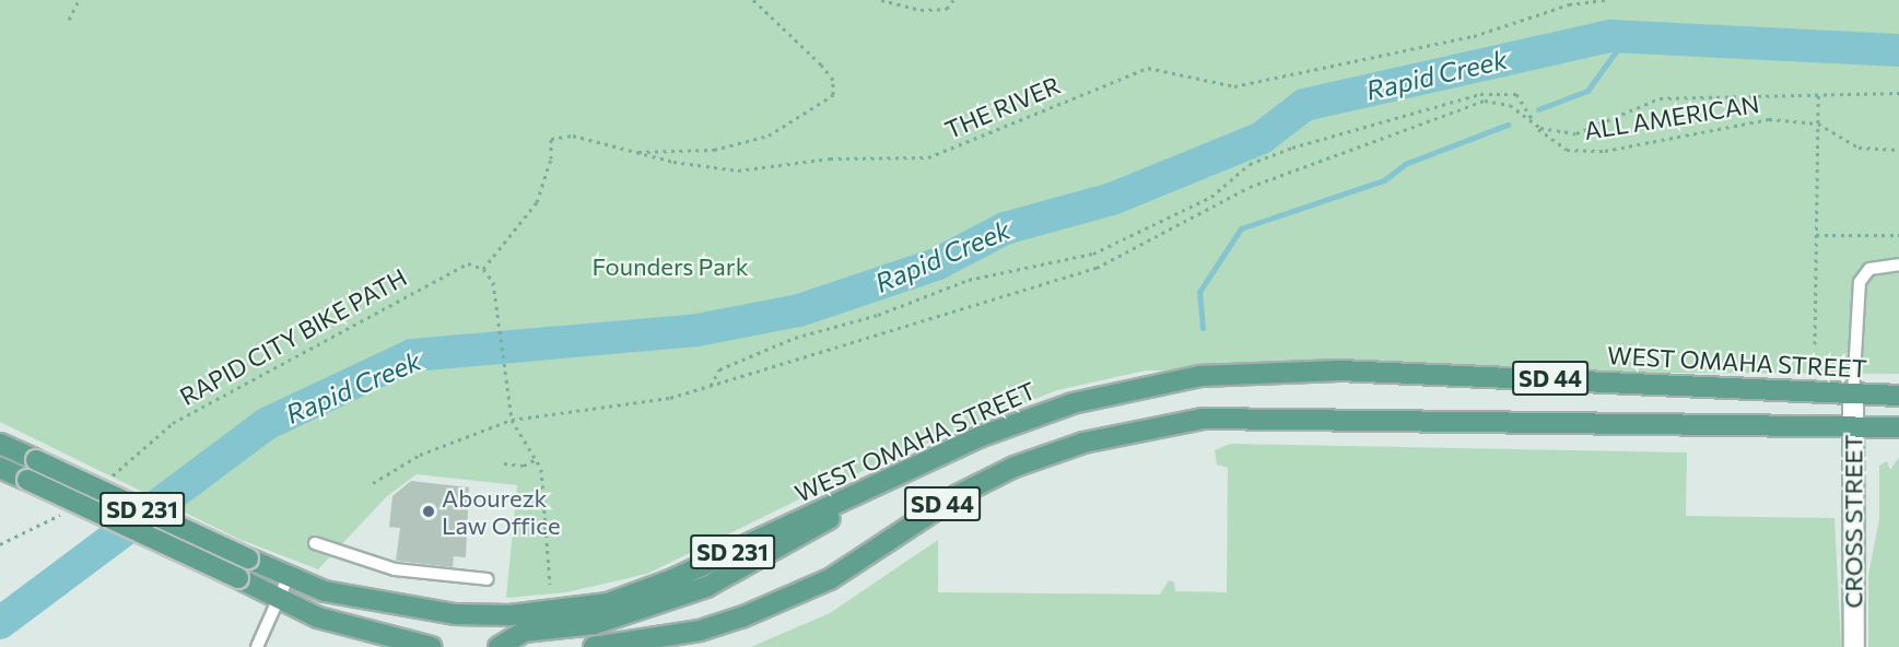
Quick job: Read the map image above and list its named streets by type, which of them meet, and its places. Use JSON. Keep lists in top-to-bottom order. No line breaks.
{"streets":{"main road":["WEST OMAHA STREET","SD 44","SD 231"],"street":["CROSS STREET"],"path":["THE RIVER","ALL AMERICAN","RAPID CITY BIKE PATH"]},"crossings":[["THE RIVER","RAPID CITY BIKE PATH"],["WEST OMAHA STREET","CROSS STREET"],["SD 44","CROSS STREET"]],"water":["Rapid Creek"],"parks":["Founders Park"],"places":["Abourezk Law Office"]}
